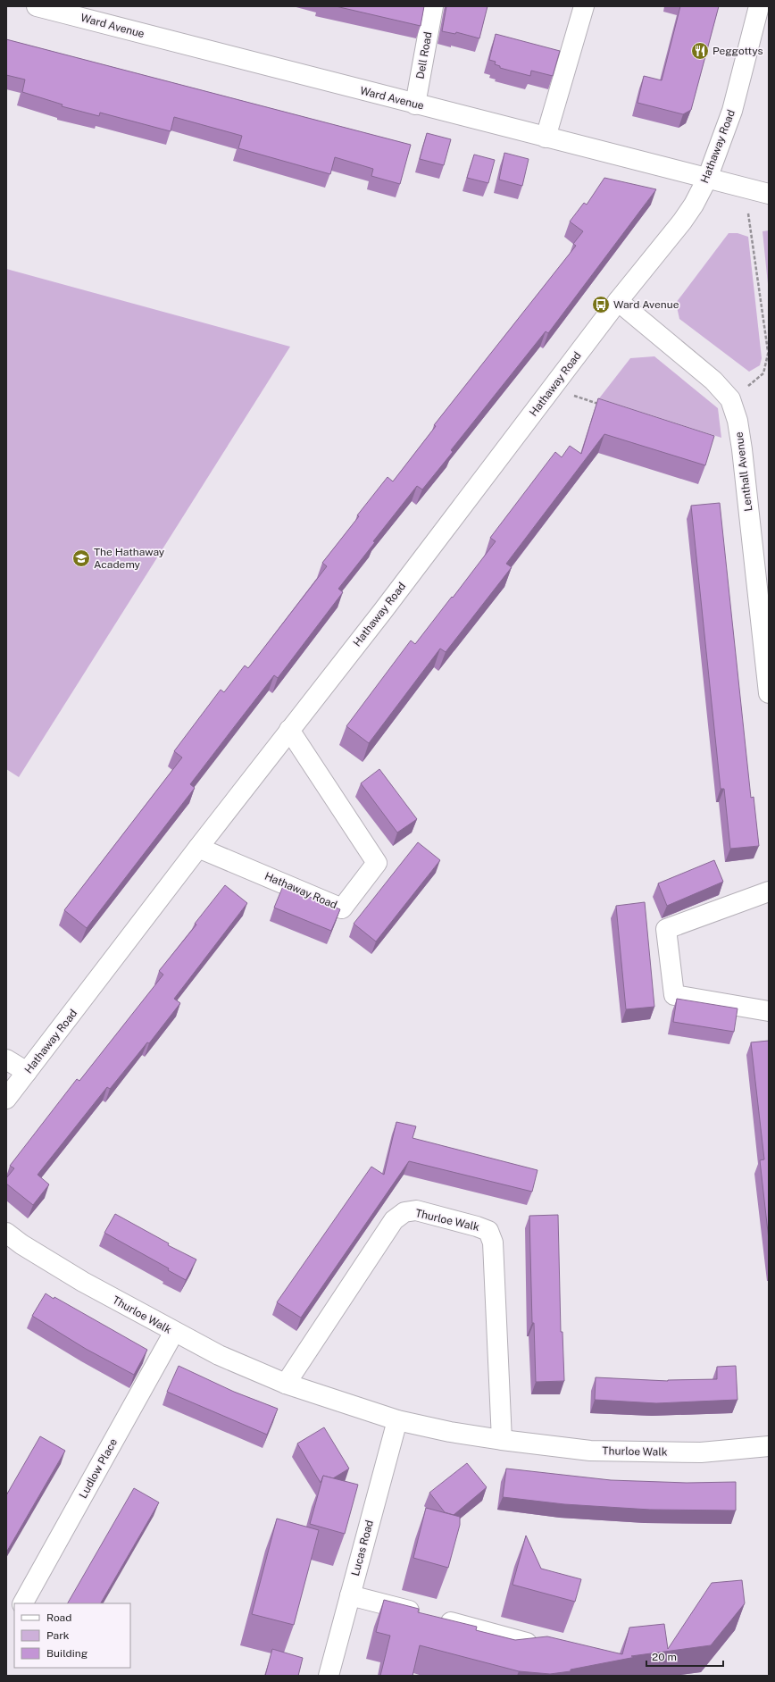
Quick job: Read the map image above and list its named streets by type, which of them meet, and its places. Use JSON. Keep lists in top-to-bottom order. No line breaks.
{"streets":{"street":["Ward Avenue","Dell Road","Hathaway Road","Lenthall Avenue","Thurloe Walk","Ludlow Place","Lucas Road"]},"crossings":[["Ward Avenue","Dell Road"],["Ward Avenue","Hathaway Road"],["Hathaway Road","Lenthall Avenue"],["Thurloe Walk","Ludlow Place"],["Thurloe Walk","Lucas Road"]],"places":{"restaurant":["Peggottys"],"bus stop":["Ward Avenue"],"school or university":["The Hathaway Academy"]},"legend":["Road","Park","Building"],"scale_bar":"20 m"}
